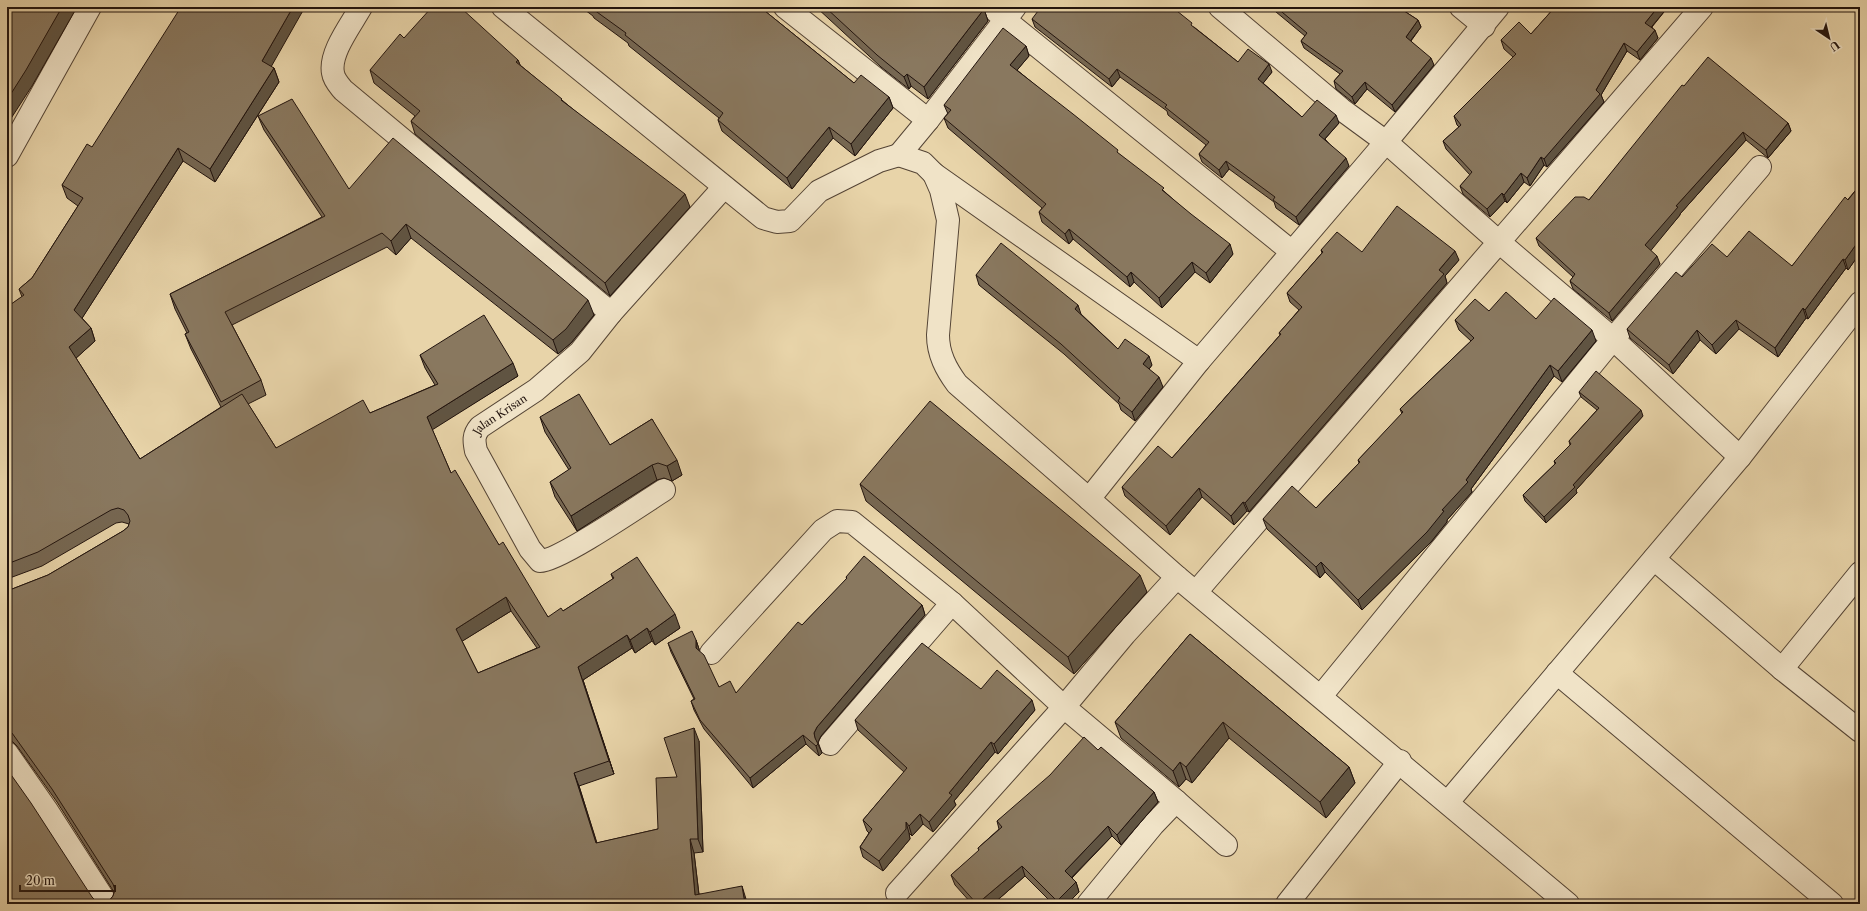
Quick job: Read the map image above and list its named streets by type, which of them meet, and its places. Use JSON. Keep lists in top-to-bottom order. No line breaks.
{"streets":{"street":["Jalan Krisan"]},"scale_bar":"20 m","north":"bottom right"}
